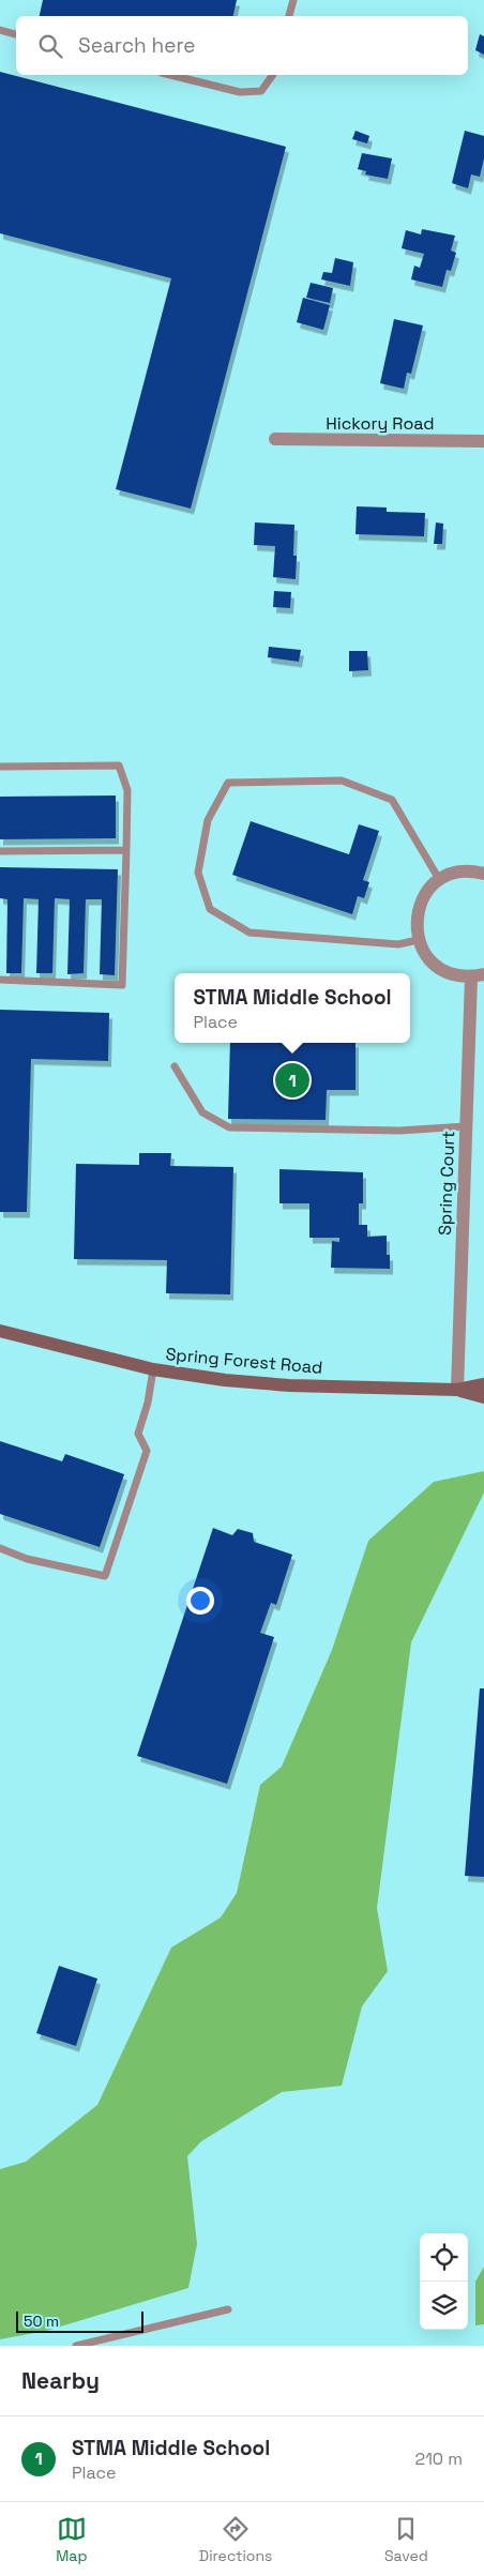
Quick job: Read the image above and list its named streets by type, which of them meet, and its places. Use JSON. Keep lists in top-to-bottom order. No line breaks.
{"streets":{"main road":["Spring Forest Road"],"street":["Hickory Road","Spring Court"]},"crossings":[["Spring Court","Spring Forest Road"]],"scale_bar":"50 m","page":{"search":"Search here","popup":["STMA Middle School","Place"],"pins":"1","scale":"50 m","heading":"Nearby","list":[{"mark":"1","name":"STMA Middle School","note":"Place","value":"210 m"}],"nav":["Map","Directions","Saved"]}}
